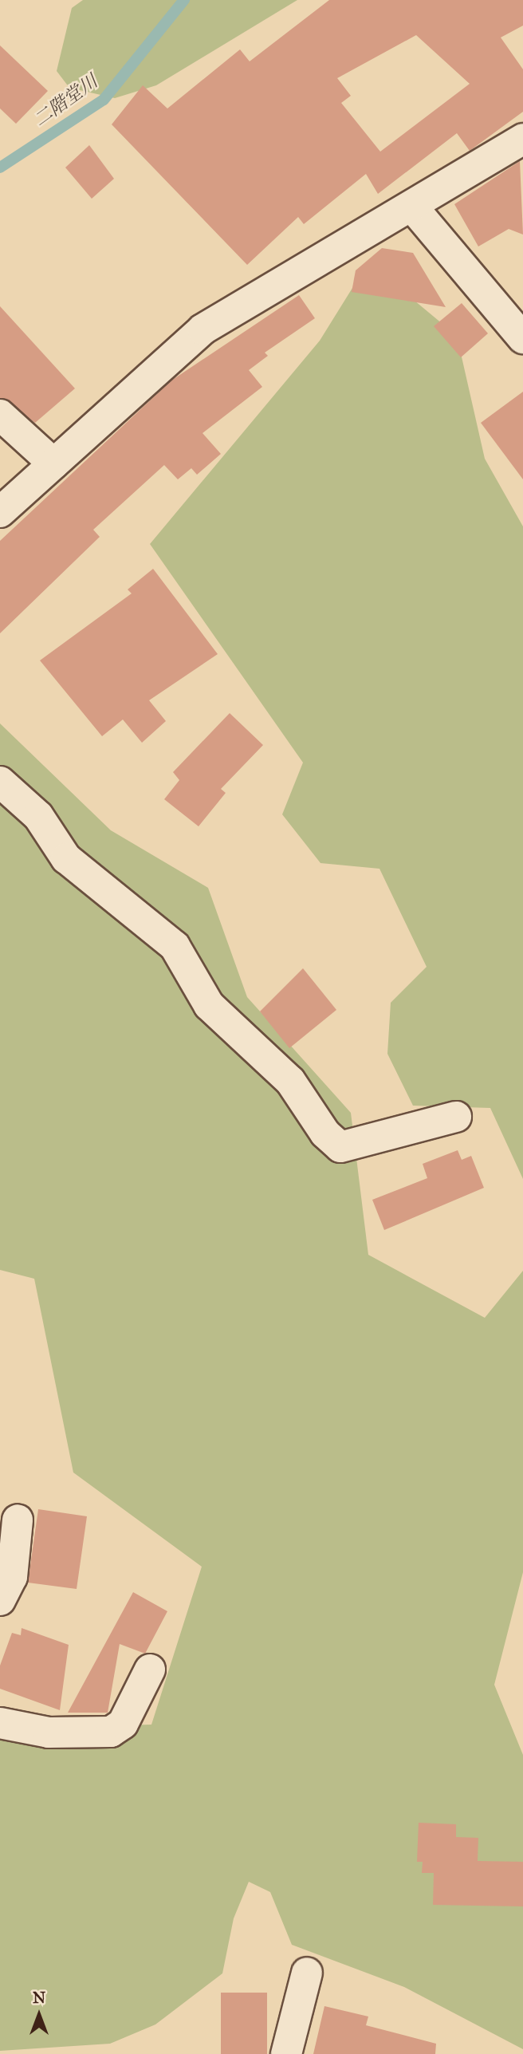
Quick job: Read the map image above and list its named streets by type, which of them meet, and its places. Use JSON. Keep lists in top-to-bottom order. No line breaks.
{"water":["二階堂川"],"north":"top"}
